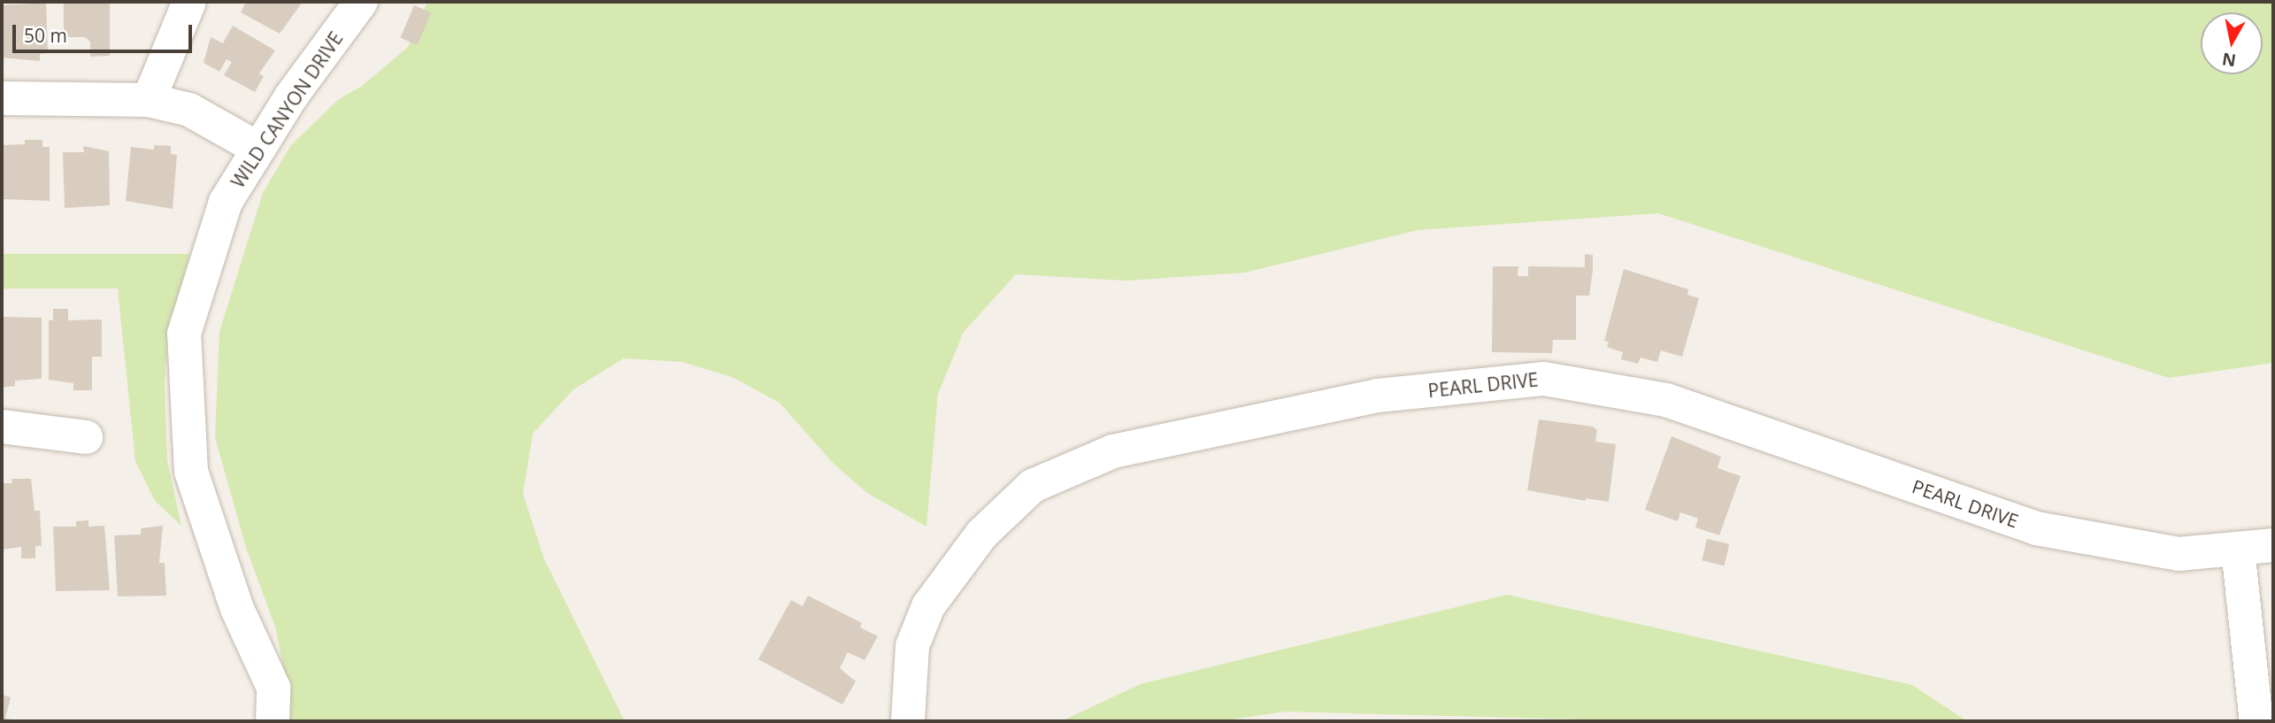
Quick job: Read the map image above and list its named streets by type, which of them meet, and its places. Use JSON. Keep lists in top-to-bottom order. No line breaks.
{"streets":{"street":["WILD CANYON DRIVE","PEARL DRIVE"]},"scale_bar":"50 m","north":"bottom"}
